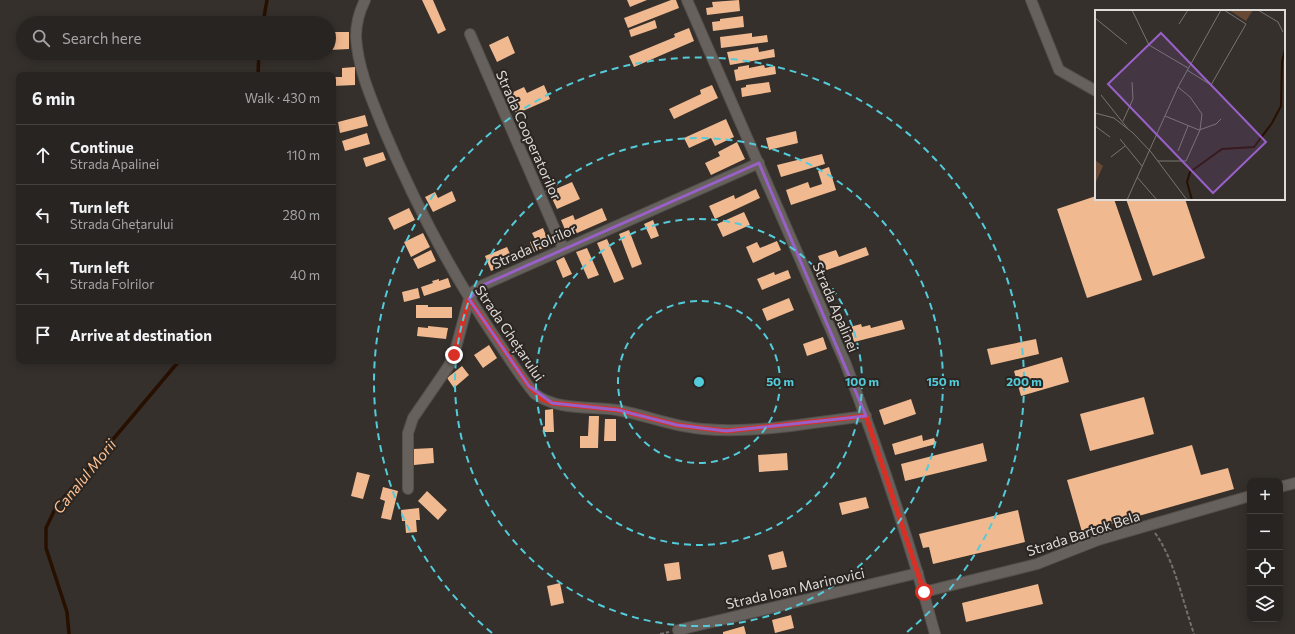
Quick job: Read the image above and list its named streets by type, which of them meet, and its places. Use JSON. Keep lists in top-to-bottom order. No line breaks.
{"streets":{"street":["Strada Cooperatorilor","Strada Folrilor","Strada Apalinei","Strada Ghețarului","Strada Bartok Bela","Strada Ioan Marinovici"]},"crossings":[["Strada Cooperatorilor","Strada Folrilor"],["Strada Folrilor","Strada Apalinei"],["Strada Folrilor","Strada Ghețarului"],["Strada Apalinei","Strada Ghețarului"],["Strada Apalinei","Strada Bartok Bela"],["Strada Apalinei","Strada Ioan Marinovici"]],"water":["Canalul Morii"],"page":{"search":"Search here","heading":["6 min","Walk · 430 m"],"list":[["Continue","Strada Apalinei","110 m"],["Turn left","Strada Ghețarului","280 m"],["Turn left","Strada Folrilor","40 m"],"Arrive at destination"],"map_buttons":["+","−"]},"rings":["50 m","100 m","150 m","200 m"]}
